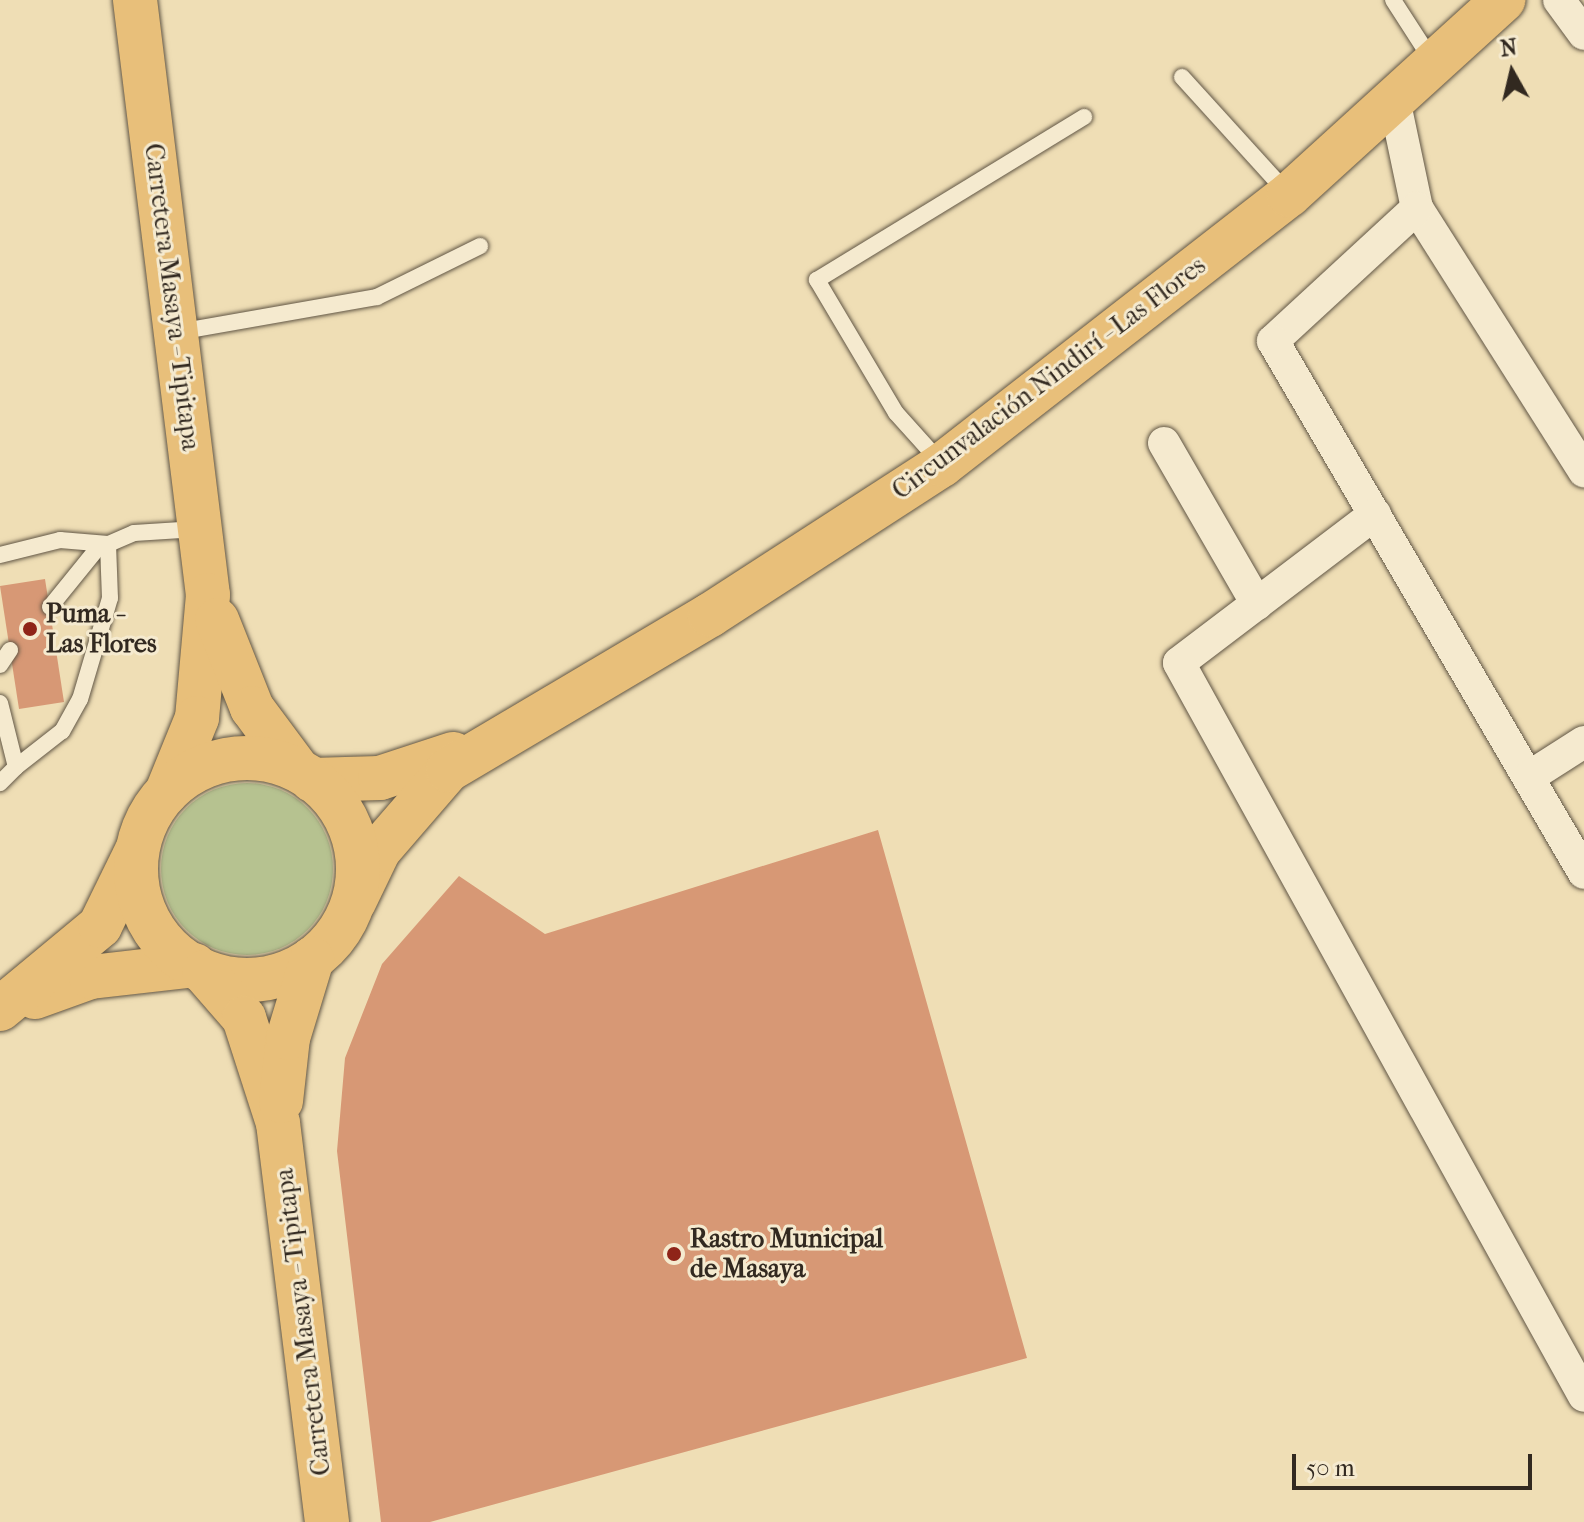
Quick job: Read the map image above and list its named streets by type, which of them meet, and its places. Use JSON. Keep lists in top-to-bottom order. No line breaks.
{"streets":{"main road":["Carretera Masaya - Tipitapa","Circunvalación Nindirí - Las Flores"]},"crossings":[["Carretera Masaya - Tipitapa","Circunvalación Nindirí - Las Flores"]],"places":["Puma - Las Flores","Rastro Municipal de Masaya"],"scale_bar":"50 m","north":"top"}
